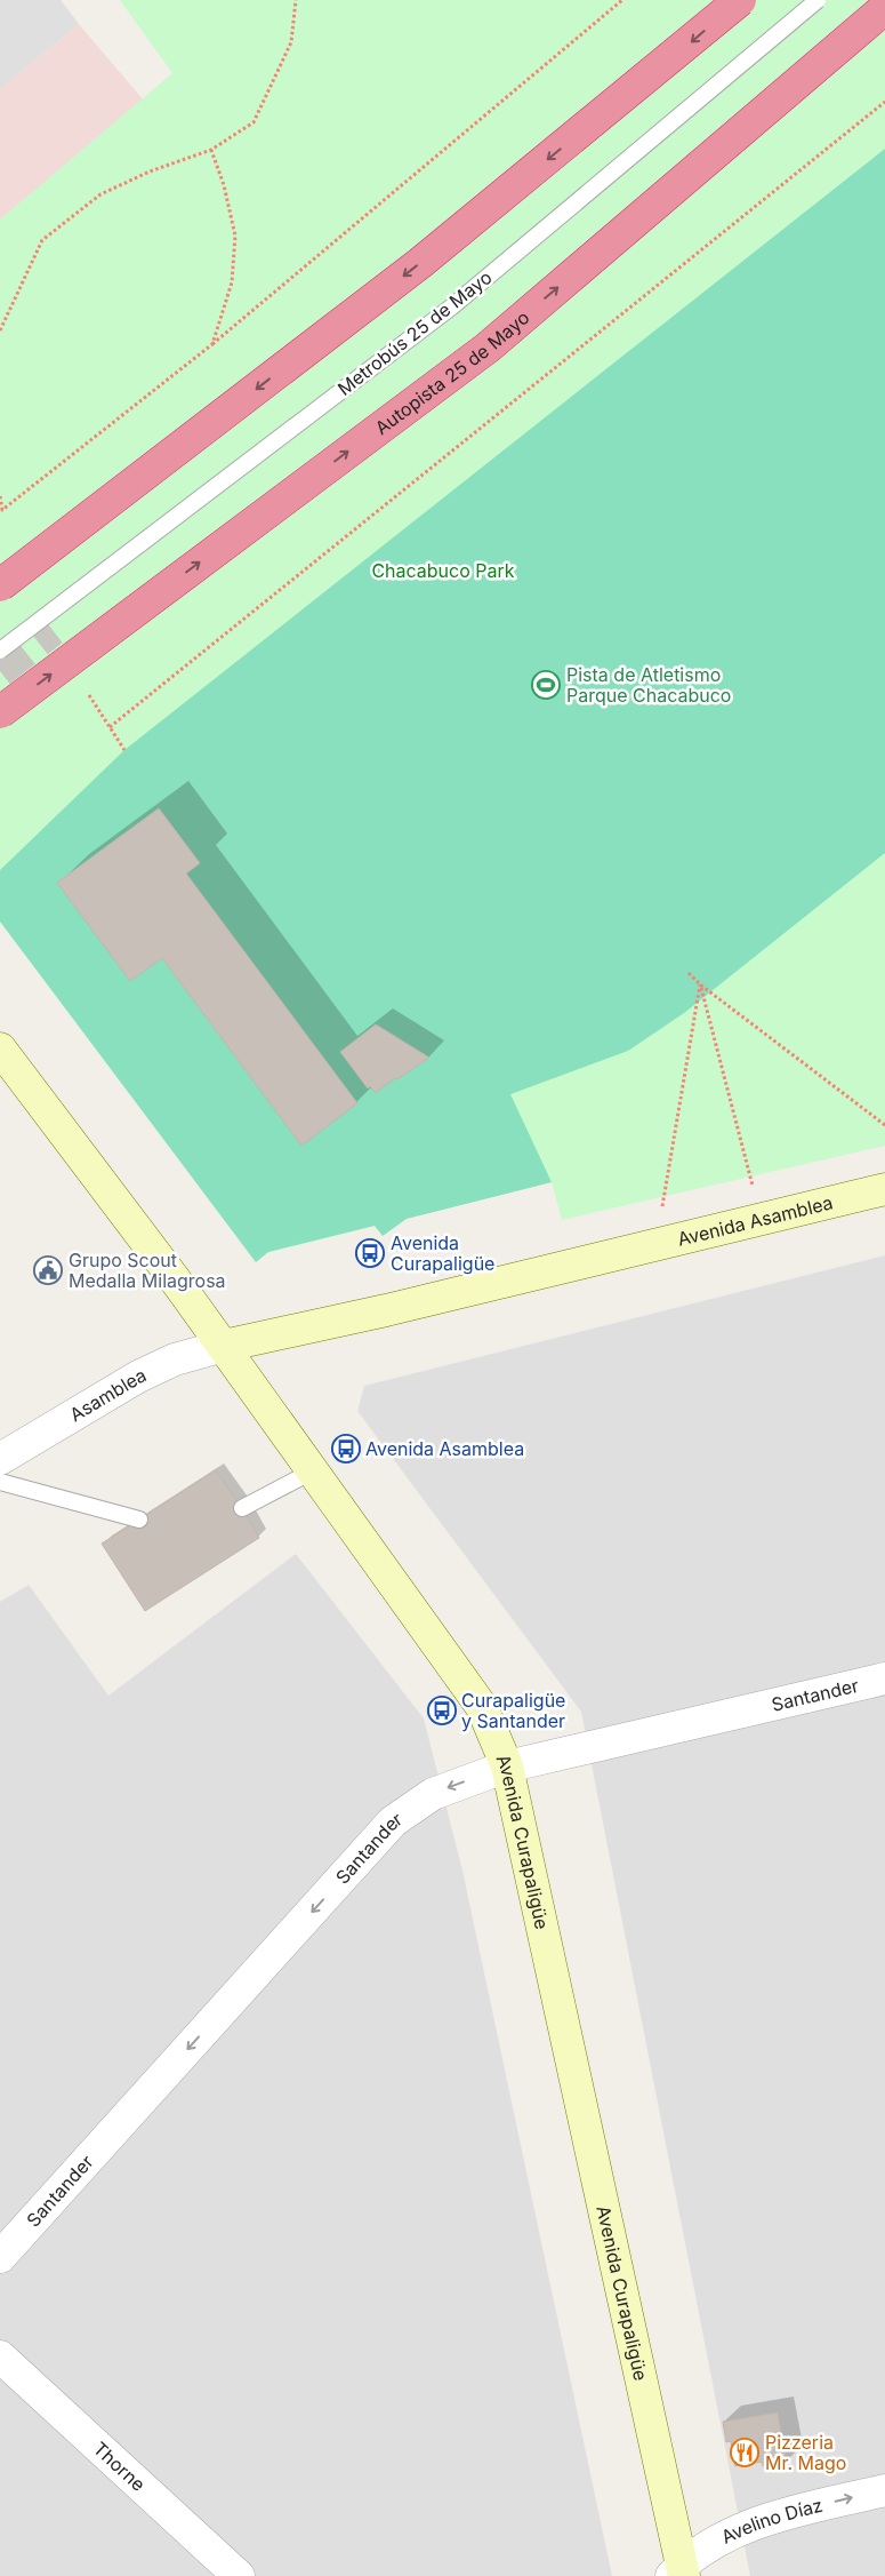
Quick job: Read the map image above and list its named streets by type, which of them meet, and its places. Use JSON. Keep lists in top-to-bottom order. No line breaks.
{"streets":{"highway":["Autopista 25 de Mayo"],"main road":["Avenida Asamblea","Avenida Curapaligüe"],"street":["Asamblea","Santander","Thorne","Avelino Díaz"],"lane":["Metrobús 25 de Mayo"]},"crossings":[["Avenida Asamblea","Asamblea"],["Avenida Asamblea","Avenida Curapaligüe"],["Asamblea","Avenida Curapaligüe"],["Santander","Avenida Curapaligüe"],["Avenida Curapaligüe","Avelino Díaz"]],"one_way":["Santander","Avelino Díaz"],"parks":["Chacabuco Park"],"places":{"sports":["Pista de Atletismo Parque Chacabuco"],"bus stop":["Avenida Curapaligüe","Avenida Asamblea","Curapaligüe y Santander"],"public building":["Grupo Scout Medalla Milagrosa"],"restaurant":["Pizzeria Mr. Mago"]}}
